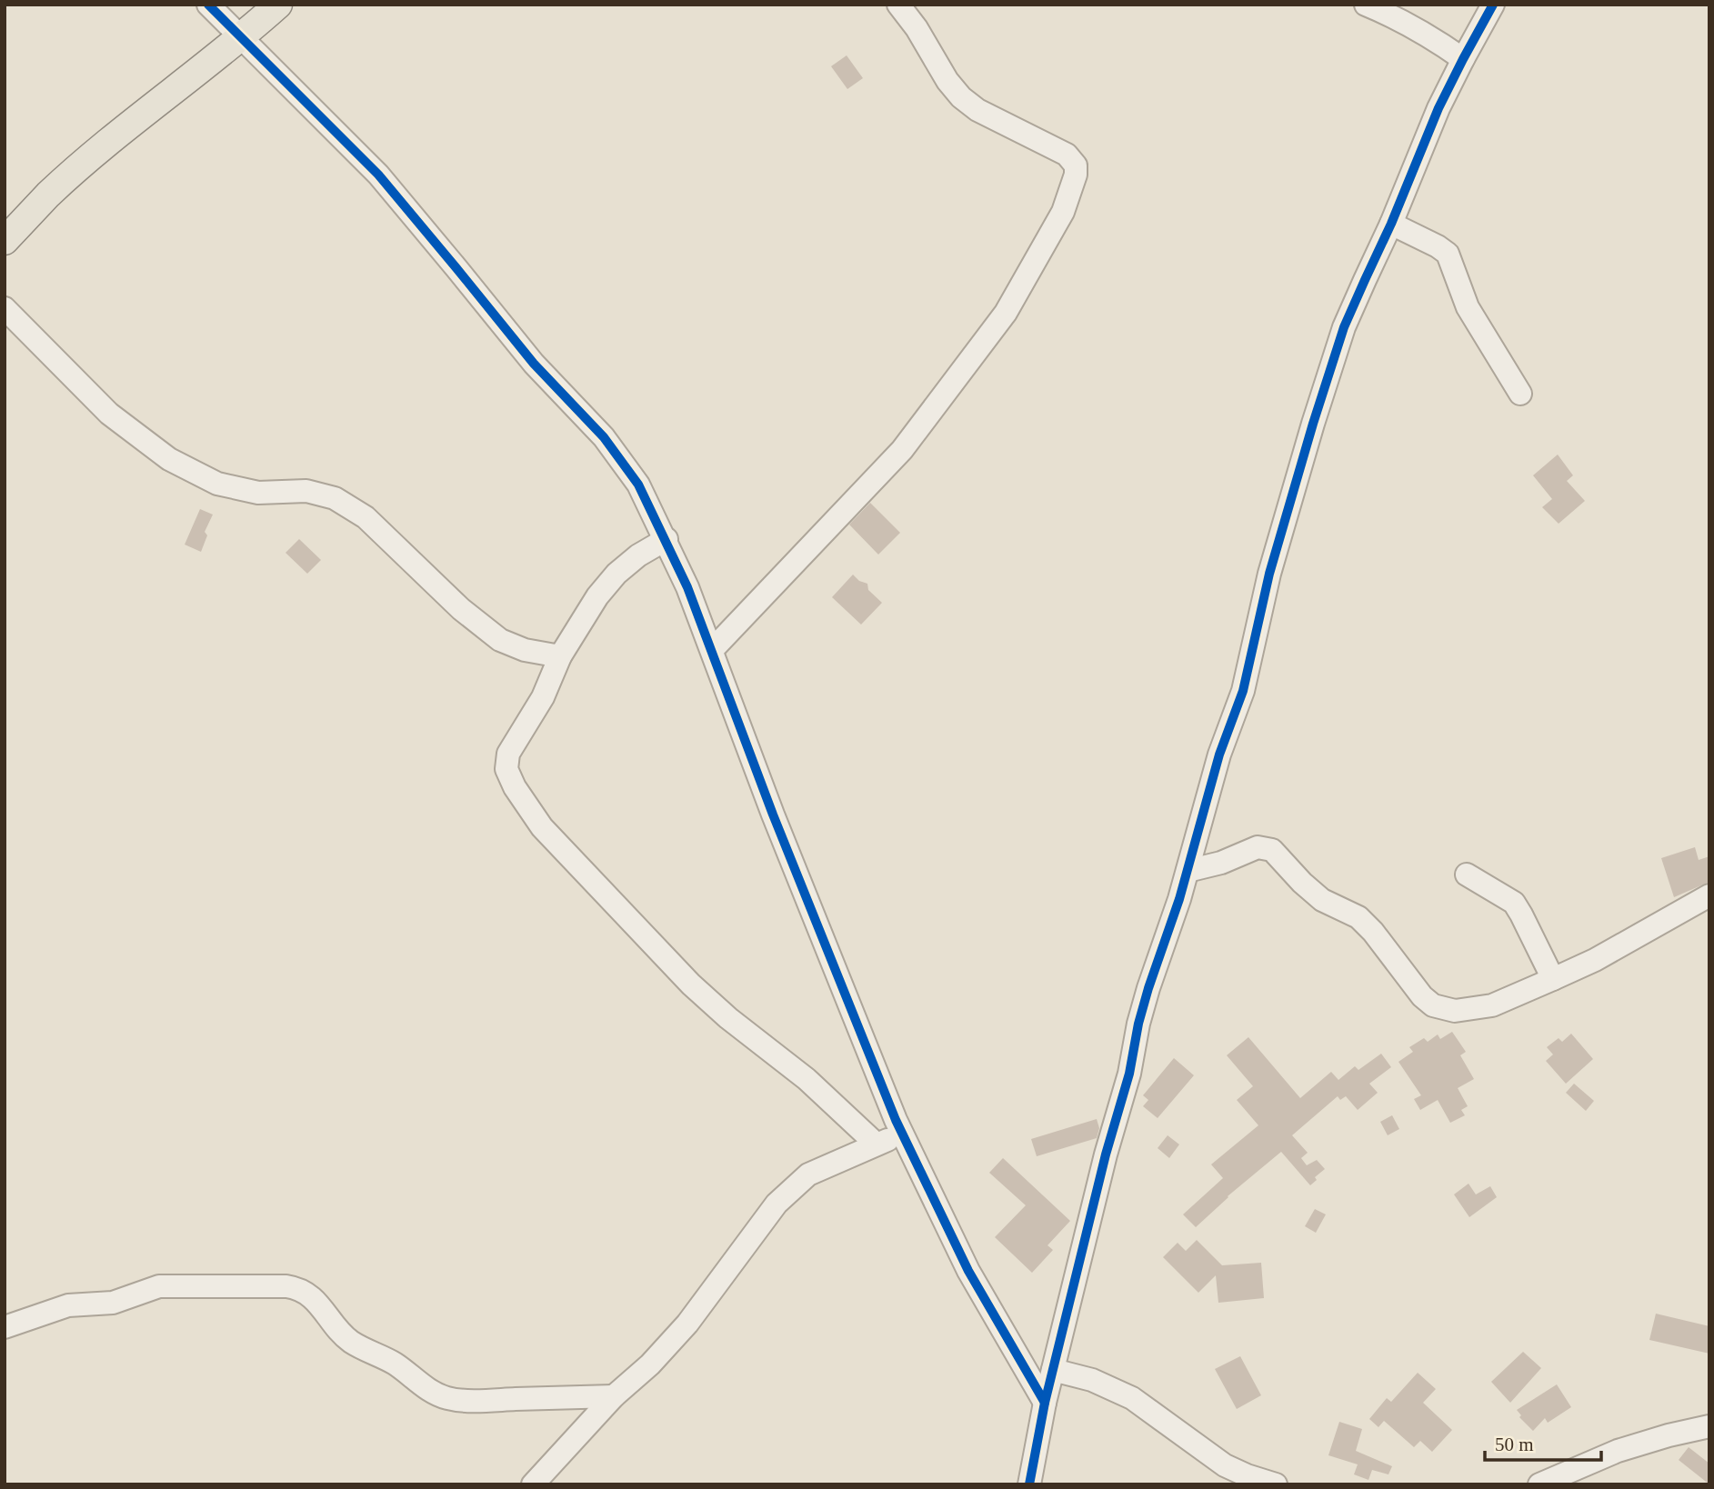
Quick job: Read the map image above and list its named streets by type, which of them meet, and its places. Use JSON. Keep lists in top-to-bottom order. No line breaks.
{"scale_bar":"50 m"}
